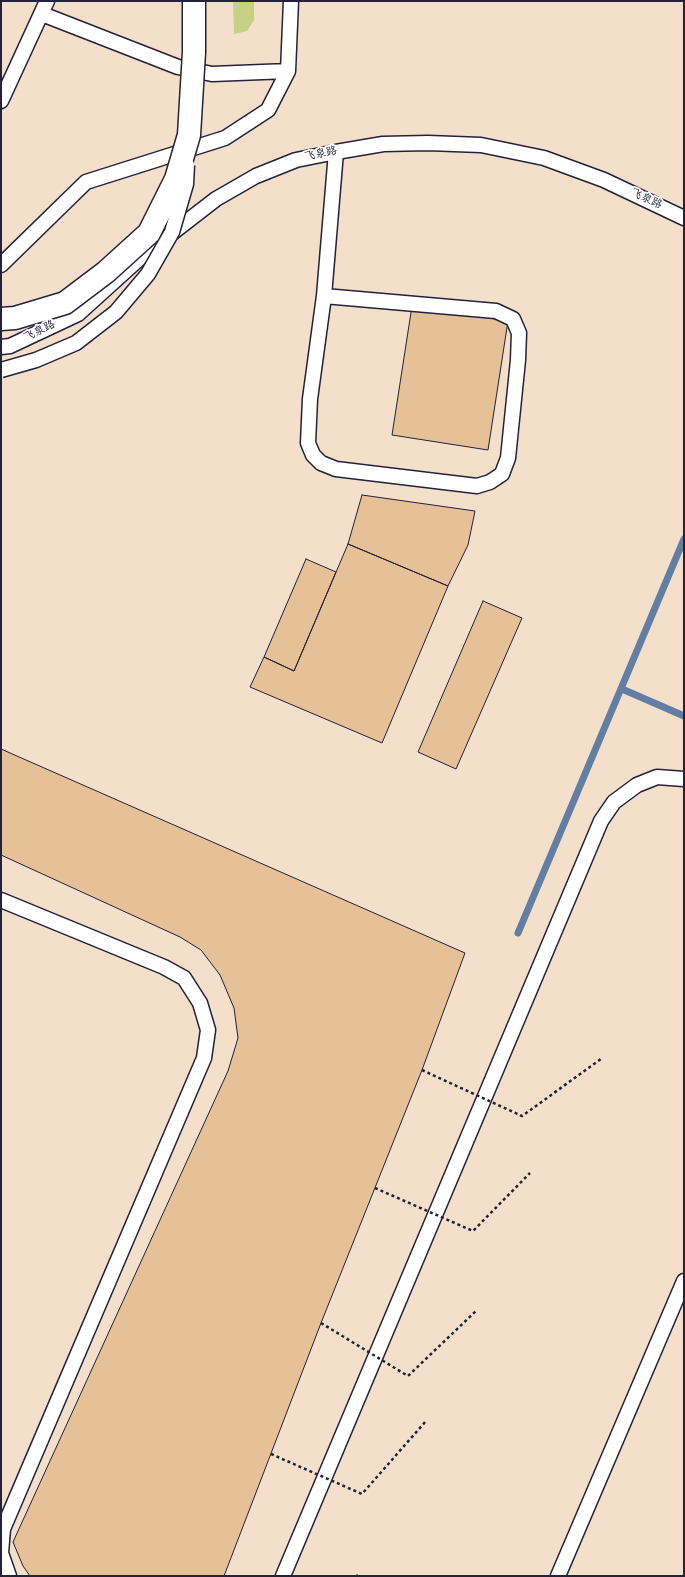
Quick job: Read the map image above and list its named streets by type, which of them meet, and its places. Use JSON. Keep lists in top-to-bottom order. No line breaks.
{"streets":{"lane":["飞泉路"]}}
